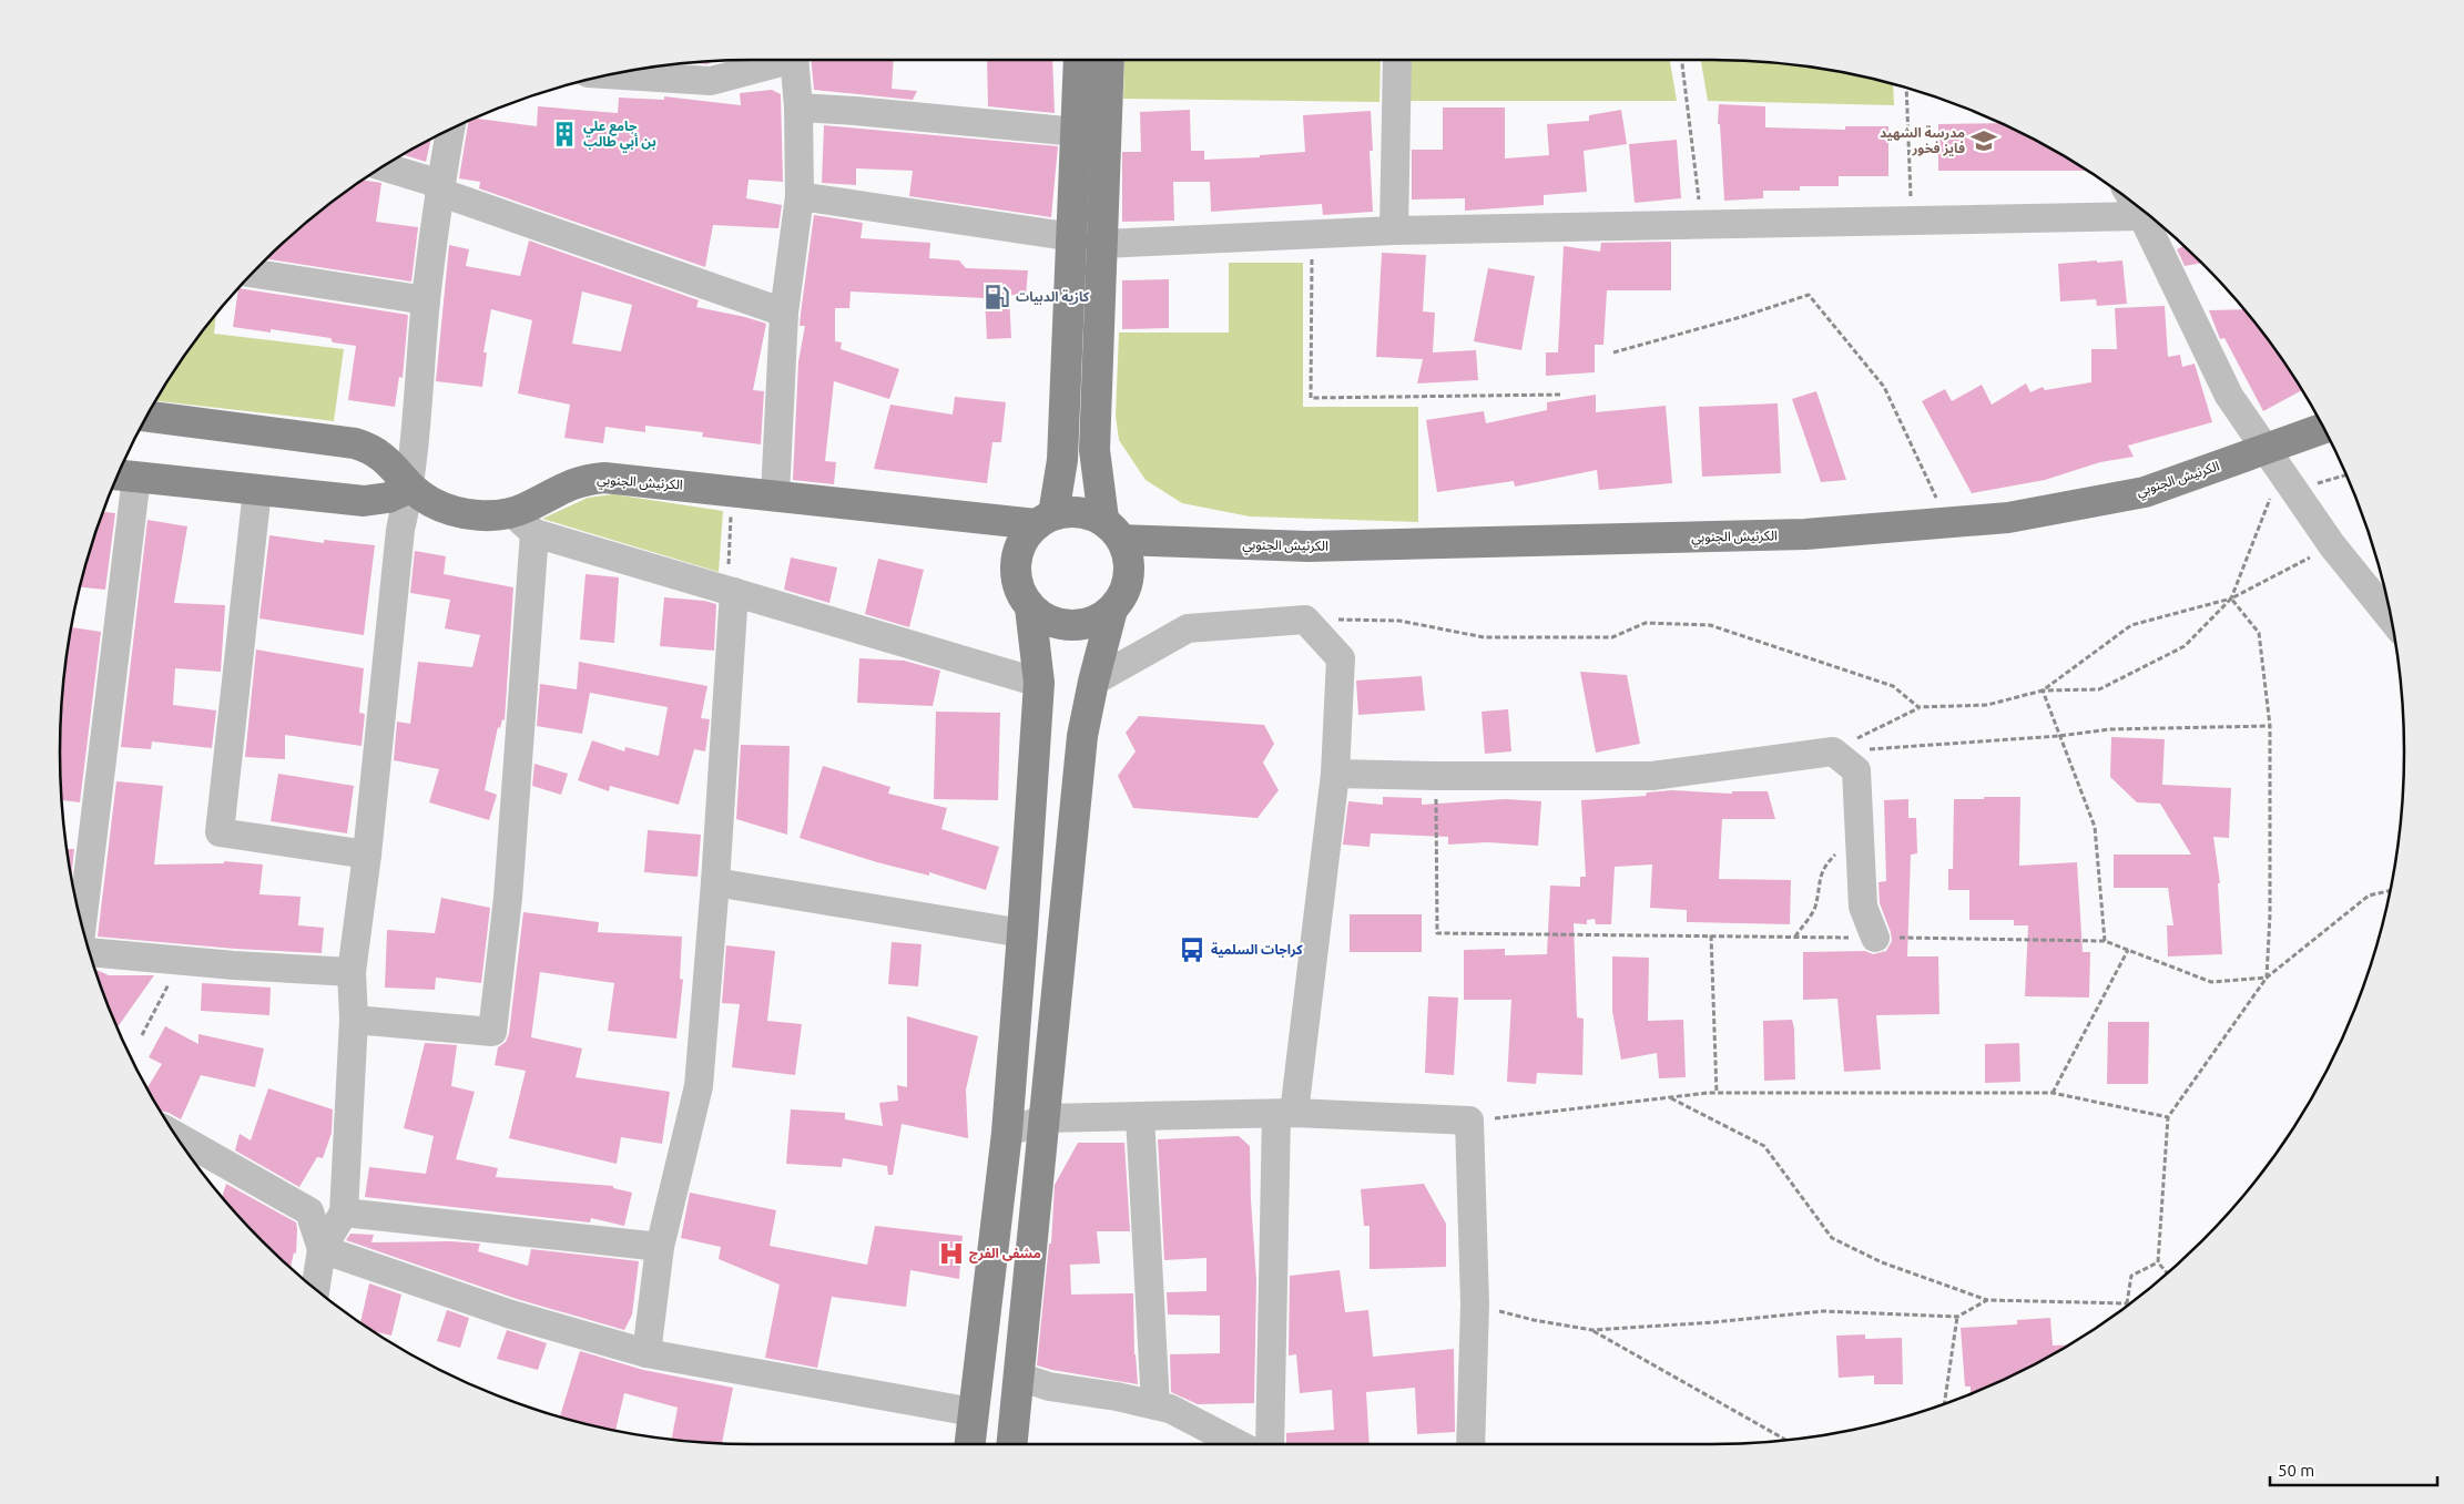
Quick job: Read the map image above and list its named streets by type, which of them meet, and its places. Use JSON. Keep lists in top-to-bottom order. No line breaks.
{"streets":{"main road":["الكرنيش الجنوبي"]},"places":{"building":["جامع علي بن أبي طالب"],"school or university":["مدرسة الشهيد فايز فخور"],"fuel station":["كازية الدبيات"],"bus stop":["كراجات السلمية"],"hospital":["مشفى الفرج"]},"scale_bar":"50 m"}
